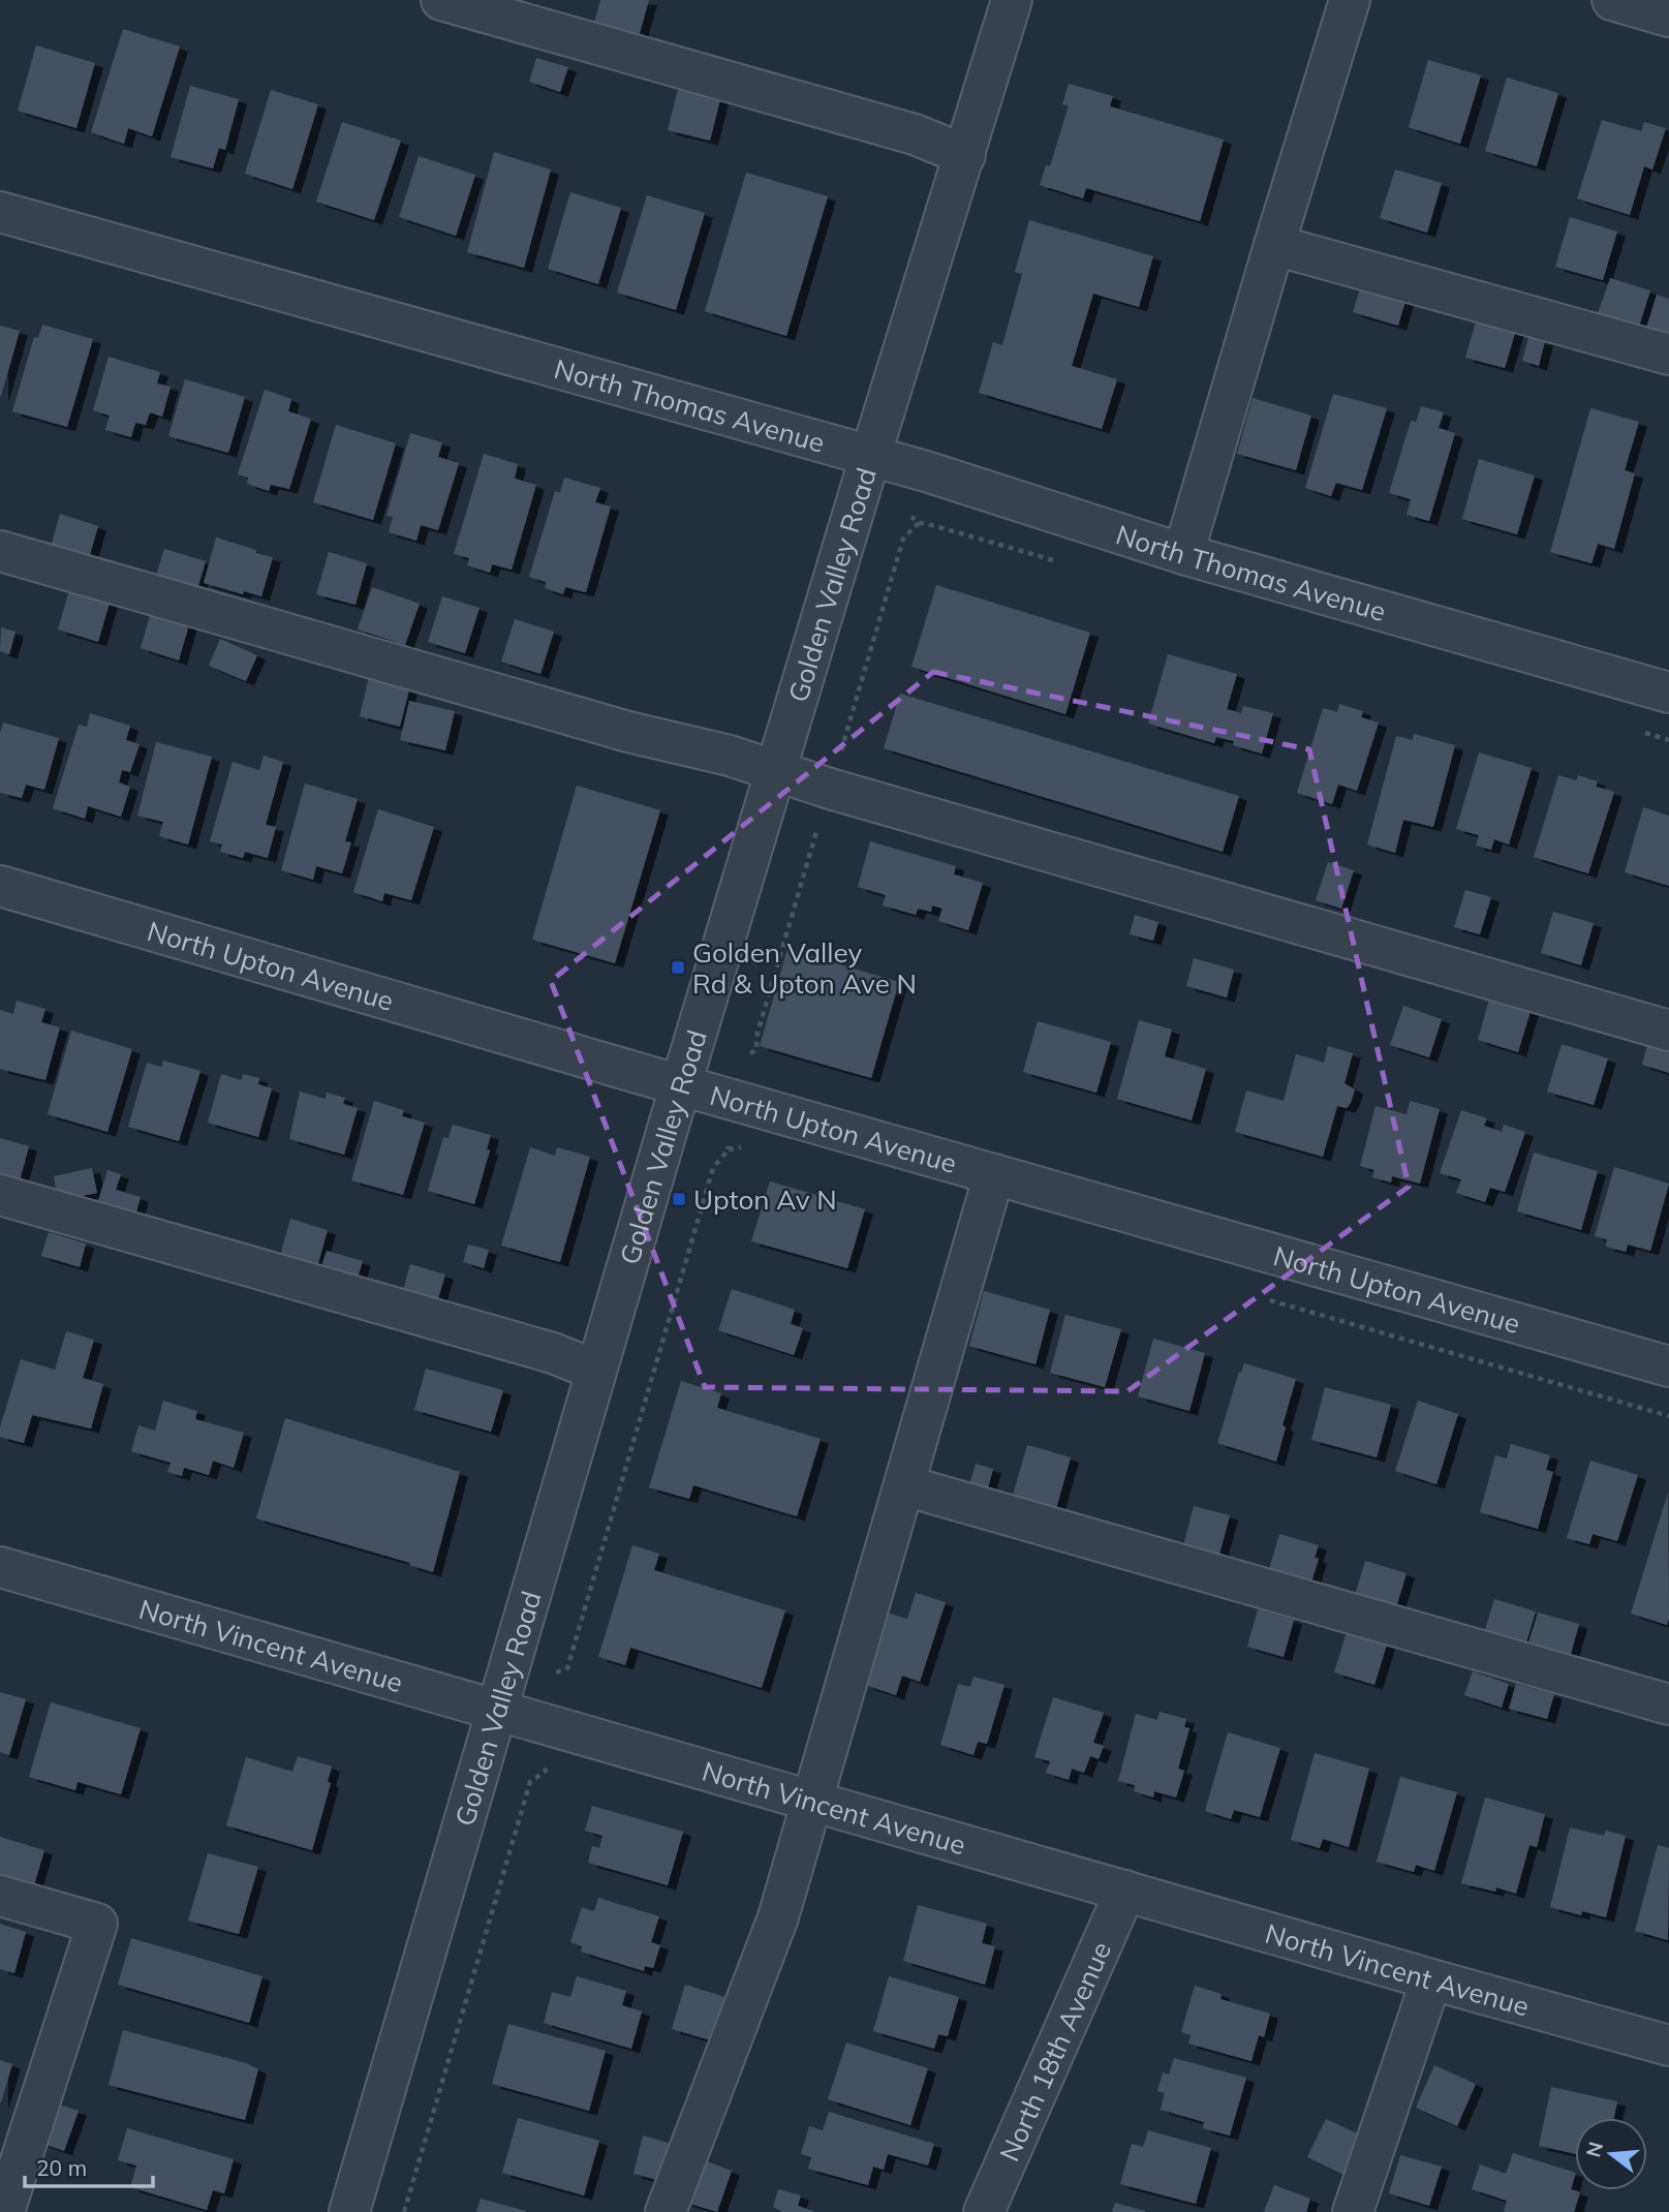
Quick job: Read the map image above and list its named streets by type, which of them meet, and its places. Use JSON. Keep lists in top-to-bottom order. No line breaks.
{"streets":{"street":["North Thomas Avenue","Golden Valley Road","North Upton Avenue","North Vincent Avenue","North 18th Avenue"]},"crossings":[["North Thomas Avenue","Golden Valley Road"],["Golden Valley Road","North Upton Avenue"],["Golden Valley Road","North Vincent Avenue"],["North Vincent Avenue","North 18th Avenue"]],"places":{"transit":["Golden Valley Rd & Upton Ave N","Upton Av N"]},"scale_bar":"20 m","north":"left"}
